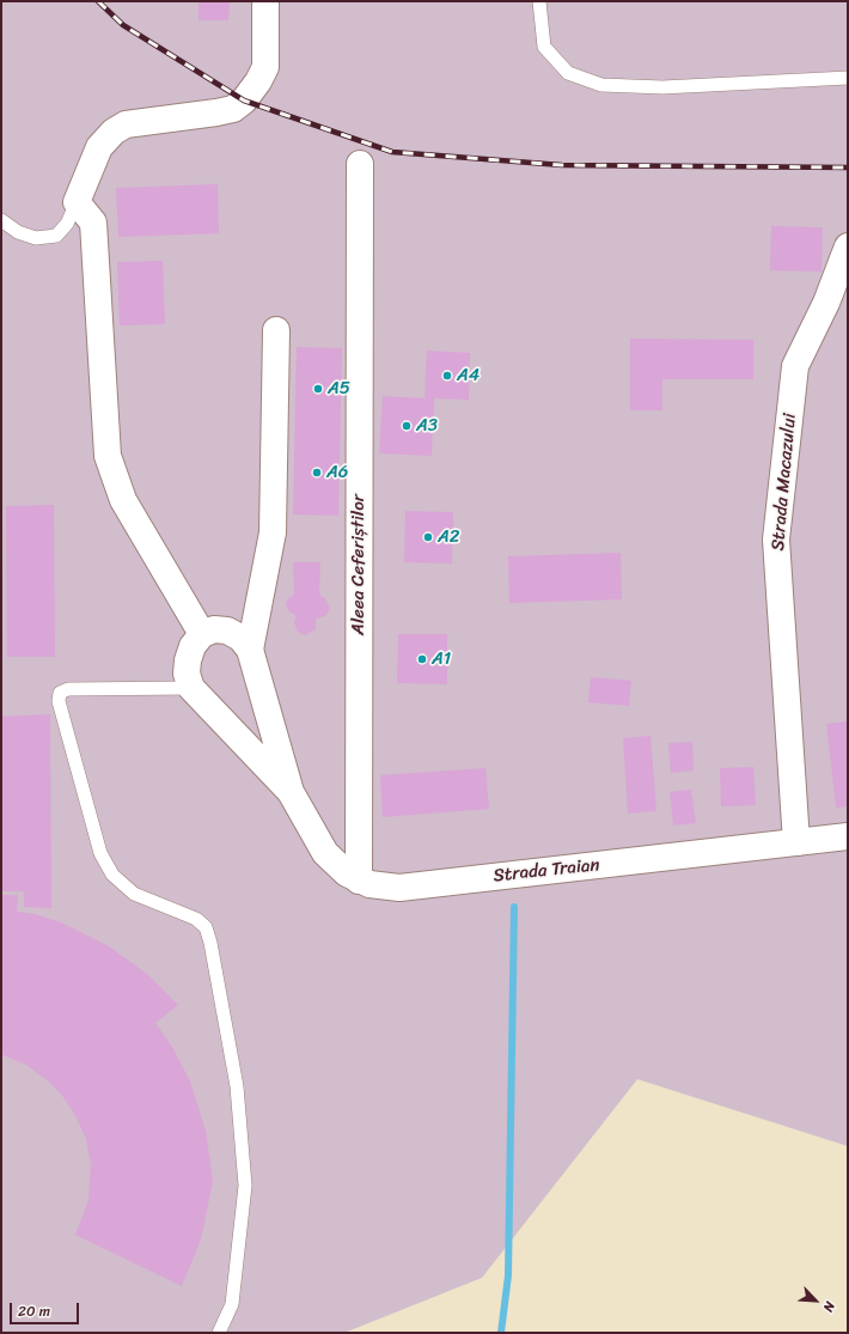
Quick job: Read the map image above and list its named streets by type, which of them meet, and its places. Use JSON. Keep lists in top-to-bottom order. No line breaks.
{"streets":{"street":["Strada Macazului","Aleea Ceferiștilor","Strada Traian"]},"crossings":[["Strada Macazului","Strada Traian"],["Aleea Ceferiștilor","Strada Traian"]],"places":["A4","A5","A3","A6","A2","A1"],"scale_bar":"20 m","north":"bottom right"}
